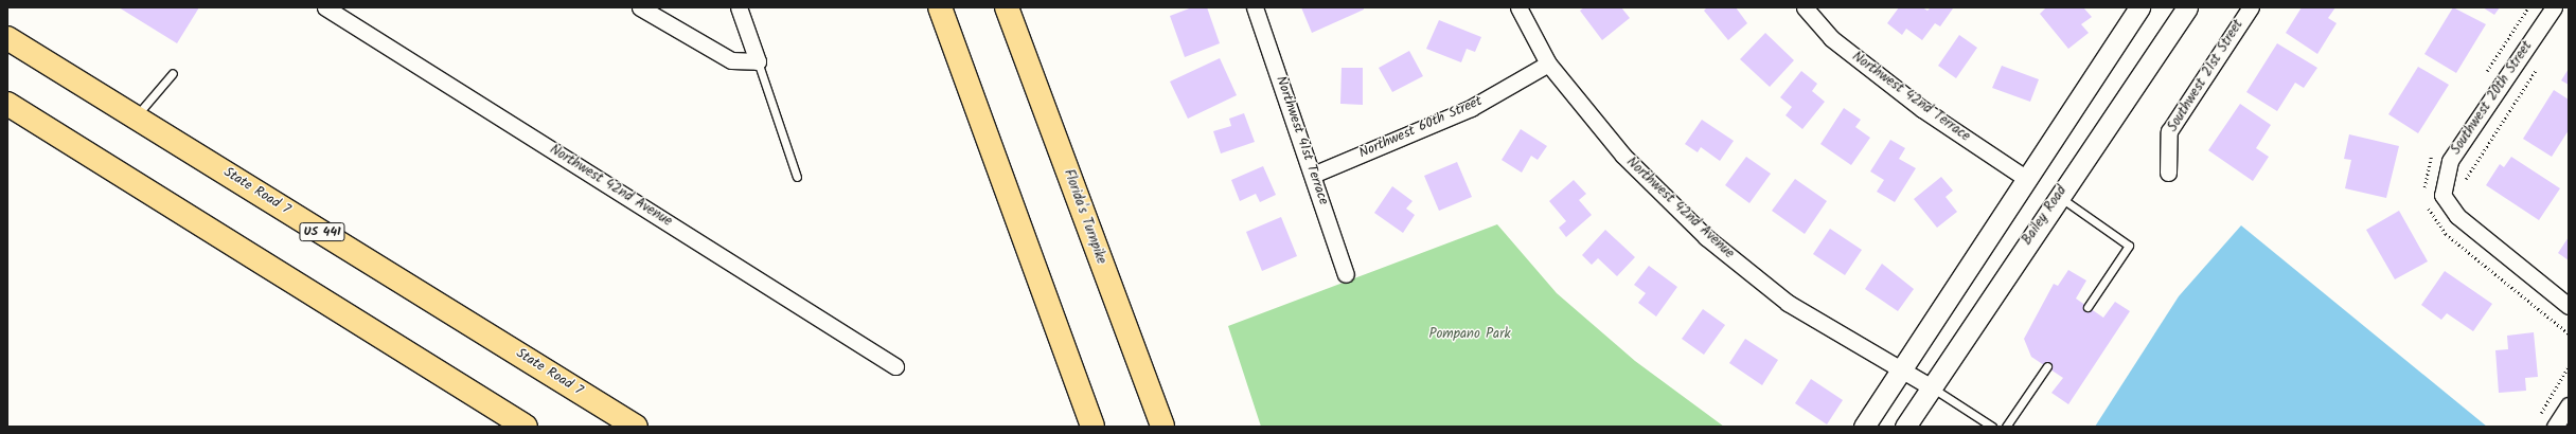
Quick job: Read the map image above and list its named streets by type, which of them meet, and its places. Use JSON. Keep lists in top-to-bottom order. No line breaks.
{"streets":{"main road":["State Road 7","Florida's Turnpike","US 441"],"street":["Southwest 21st Street","Northwest 42nd Terrace","Southwest 20th Street","Northwest 60th Street","Northwest 41st Terrace","Northwest 42nd Avenue","Bailey Road"]},"crossings":[["Northwest 60th Street","Northwest 41st Terrace"],["Northwest 60th Street","Northwest 42nd Avenue"],["Northwest 42nd Avenue","Bailey Road"]],"parks":["Pompano Park"]}
